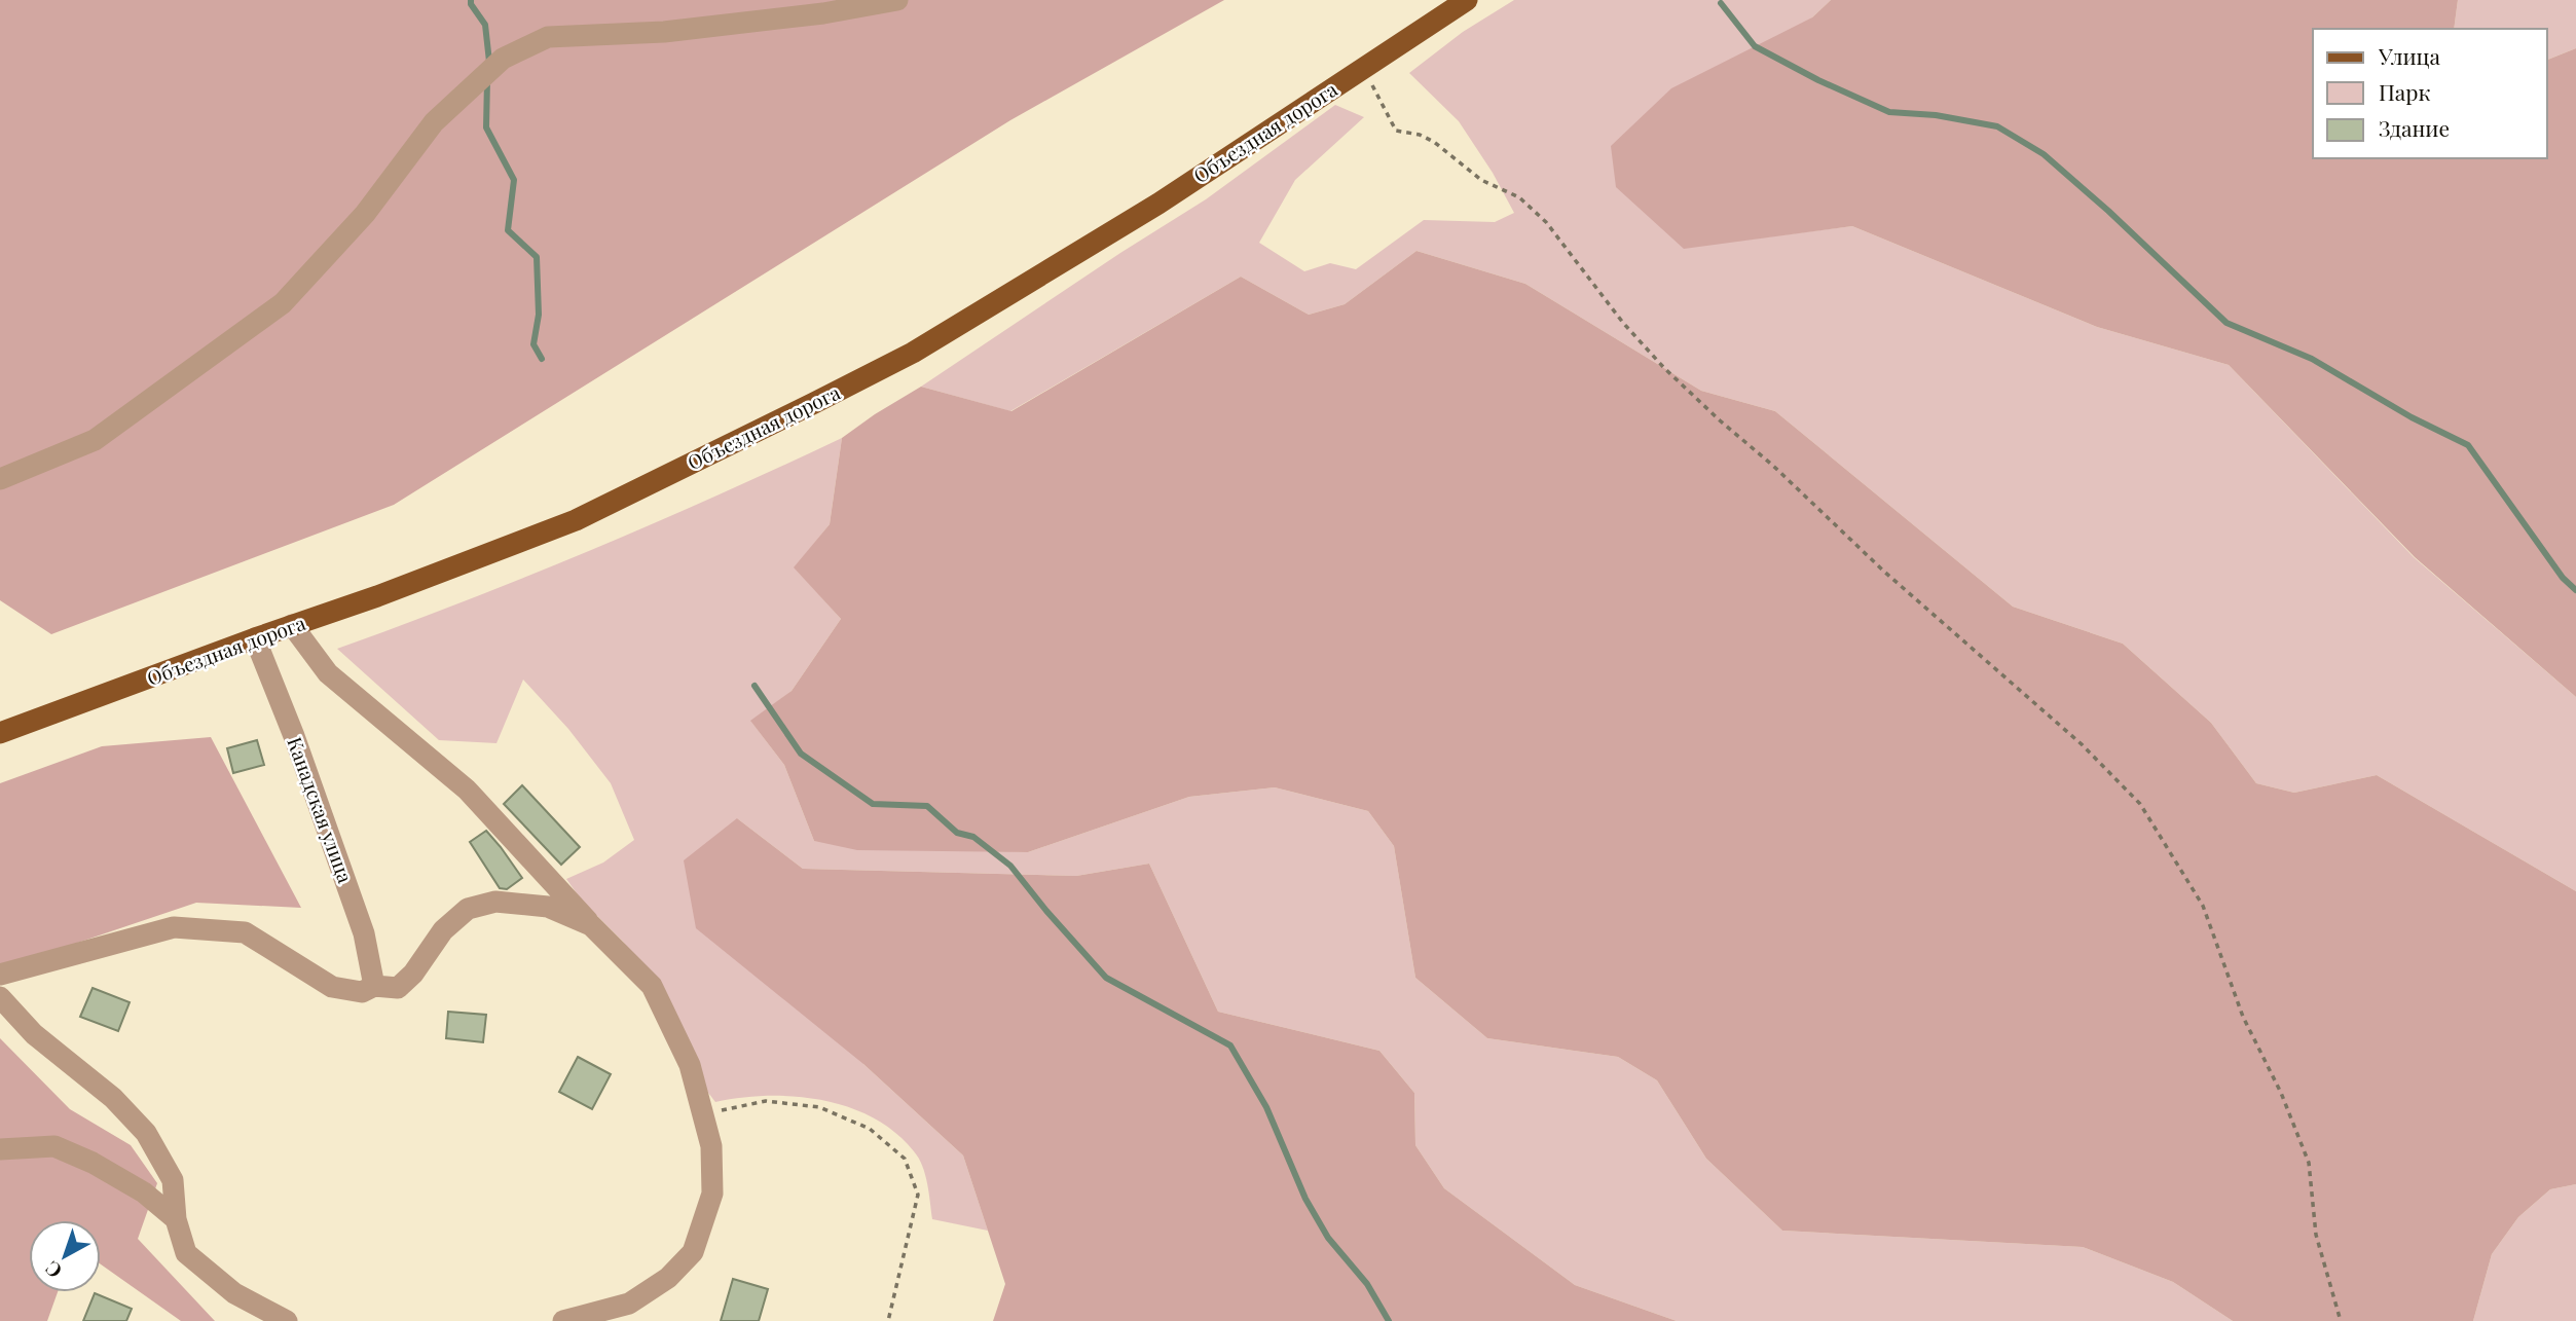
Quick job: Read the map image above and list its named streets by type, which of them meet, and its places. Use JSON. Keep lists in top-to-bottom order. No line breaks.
{"streets":{"main road":["Объездная дорога"],"street":["Канадская улица"]},"crossings":[["Объездная дорога","Канадская улица"]],"legend":["Улица","Парк","Здание"],"north":"bottom left"}
